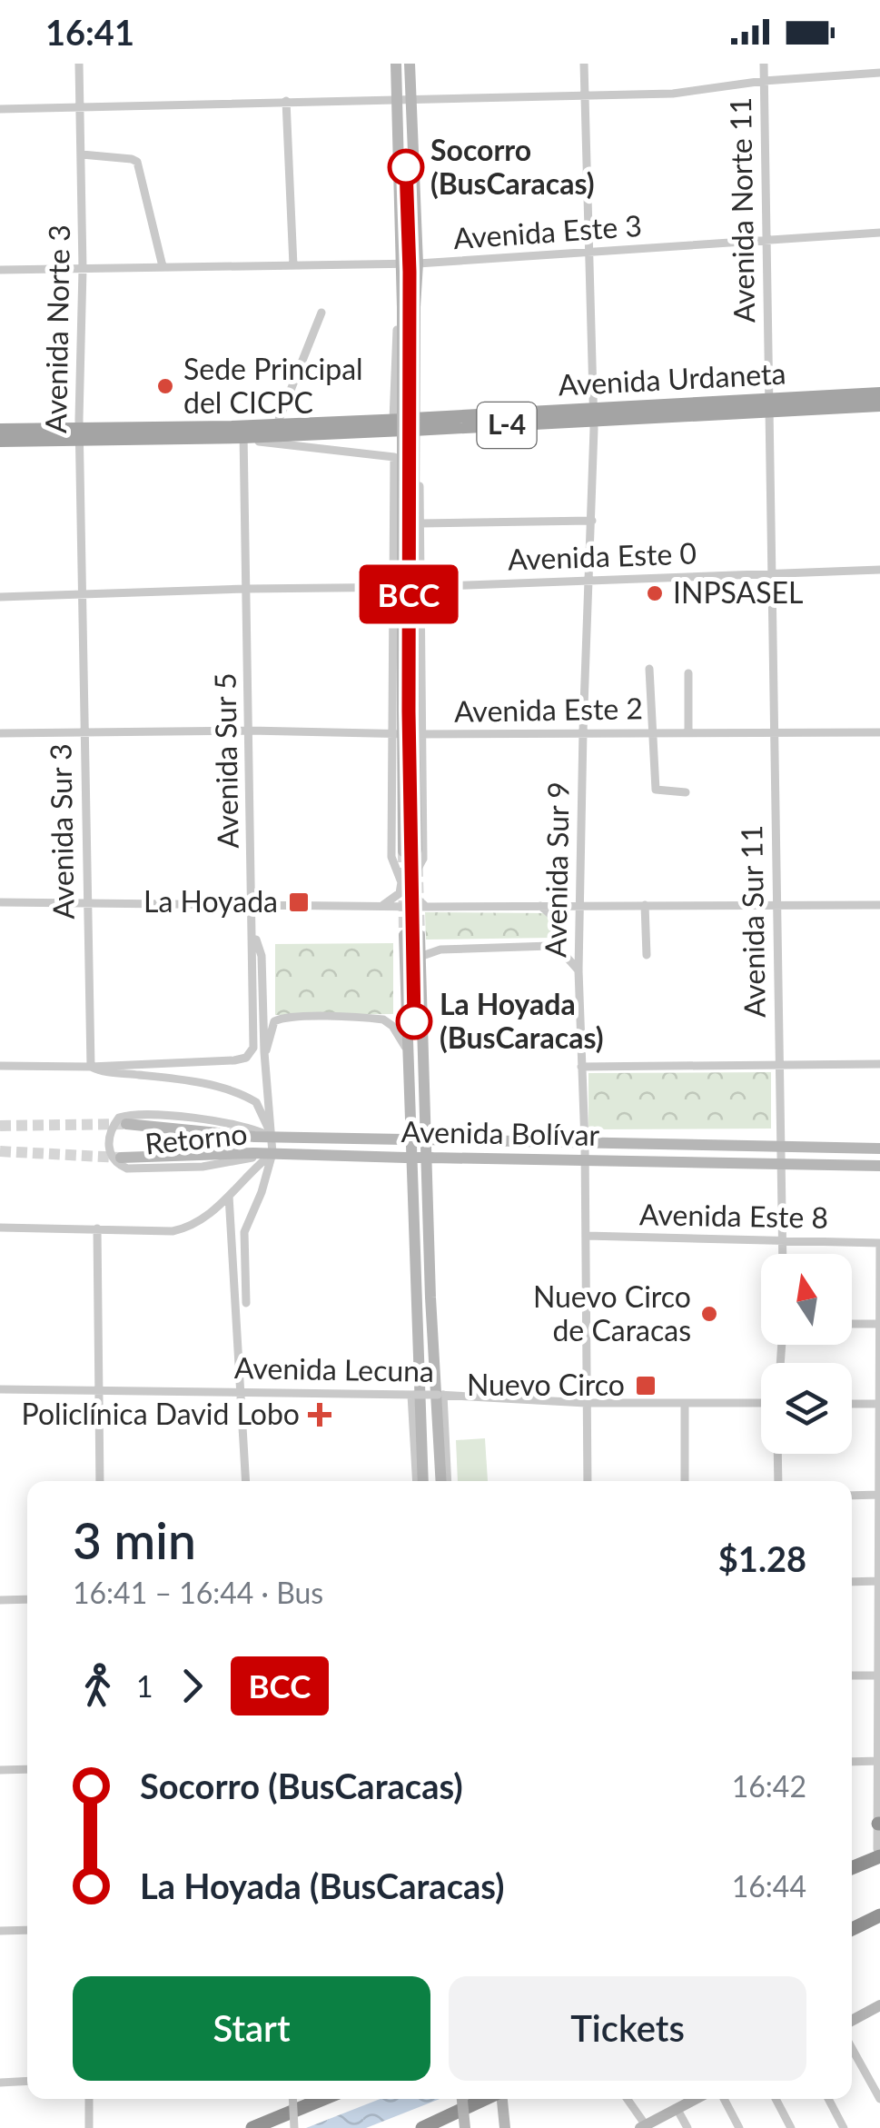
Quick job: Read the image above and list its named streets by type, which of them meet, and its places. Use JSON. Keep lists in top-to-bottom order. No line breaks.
{"streets":{"main road":["Avenida Urdaneta","L-4","Avenida Bolívar"],"street":["Avenida Norte 11","Avenida Este 3","Avenida Norte 3","Avenida Este 0","Avenida Este 2","Avenida Sur 5","Avenida Sur 3","Avenida Sur 9","Avenida Sur 11","Retorno","Avenida Este 8","Avenida Lecuna"]},"crossings":[["Avenida Norte 11","Avenida Este 3"],["Avenida Norte 11","Avenida Urdaneta"],["Avenida Norte 11","Avenida Este 0"],["Avenida Norte 11","Avenida Sur 11"],["Avenida Este 3","Avenida Norte 3"],["Avenida Este 3","Avenida Sur 9"],["Avenida Norte 3","Avenida Urdaneta"],["Avenida Norte 3","Avenida Este 0"],["Avenida Norte 3","Avenida Sur 3"],["Avenida Urdaneta","Avenida Sur 5"],["Avenida Urdaneta","Avenida Sur 9"],["Avenida Este 0","Avenida Sur 5"],["Avenida Este 0","Avenida Sur 3"],["Avenida Este 0","Avenida Sur 9"],["Avenida Este 0","Avenida Sur 11"],["Avenida Este 2","Avenida Sur 5"],["Avenida Este 2","Avenida Sur 3"],["Avenida Este 2","Avenida Sur 9"],["Avenida Este 2","Avenida Sur 11"],["Avenida Sur 5","Avenida Sur 3"],["Avenida Sur 5","Avenida Bolívar"],["Avenida Sur 5","Retorno"],["Avenida Sur 9","Avenida Bolívar"],["Avenida Sur 9","Avenida Este 8"],["Avenida Sur 9","Avenida Lecuna"],["Avenida Sur 11","Avenida Bolívar"],["Avenida Sur 11","Avenida Este 8"],["Avenida Bolívar","Retorno"]],"places":{"other":["Socorro (BusCaracas)","Sede Principal del CICPC","INPSASEL","La Hoyada (BusCaracas)","Nuevo Circo de Caracas"],"transit":["La Hoyada","Nuevo Circo"],"health":["Policlínica David Lobo"]},"lines":["bus line BCC"],"north":"top","page":{"status":"16:41","on_map":"BCC","heading":["3 min","16:41 – 16:44 · Bus","$1.28"],"legs":["1","BCC"],"list":[{"name":"Socorro (BusCaracas)","value":"16:42"},{"name":"La Hoyada (BusCaracas)","value":"16:44"}],"buttons":["Start","Tickets"]}}
